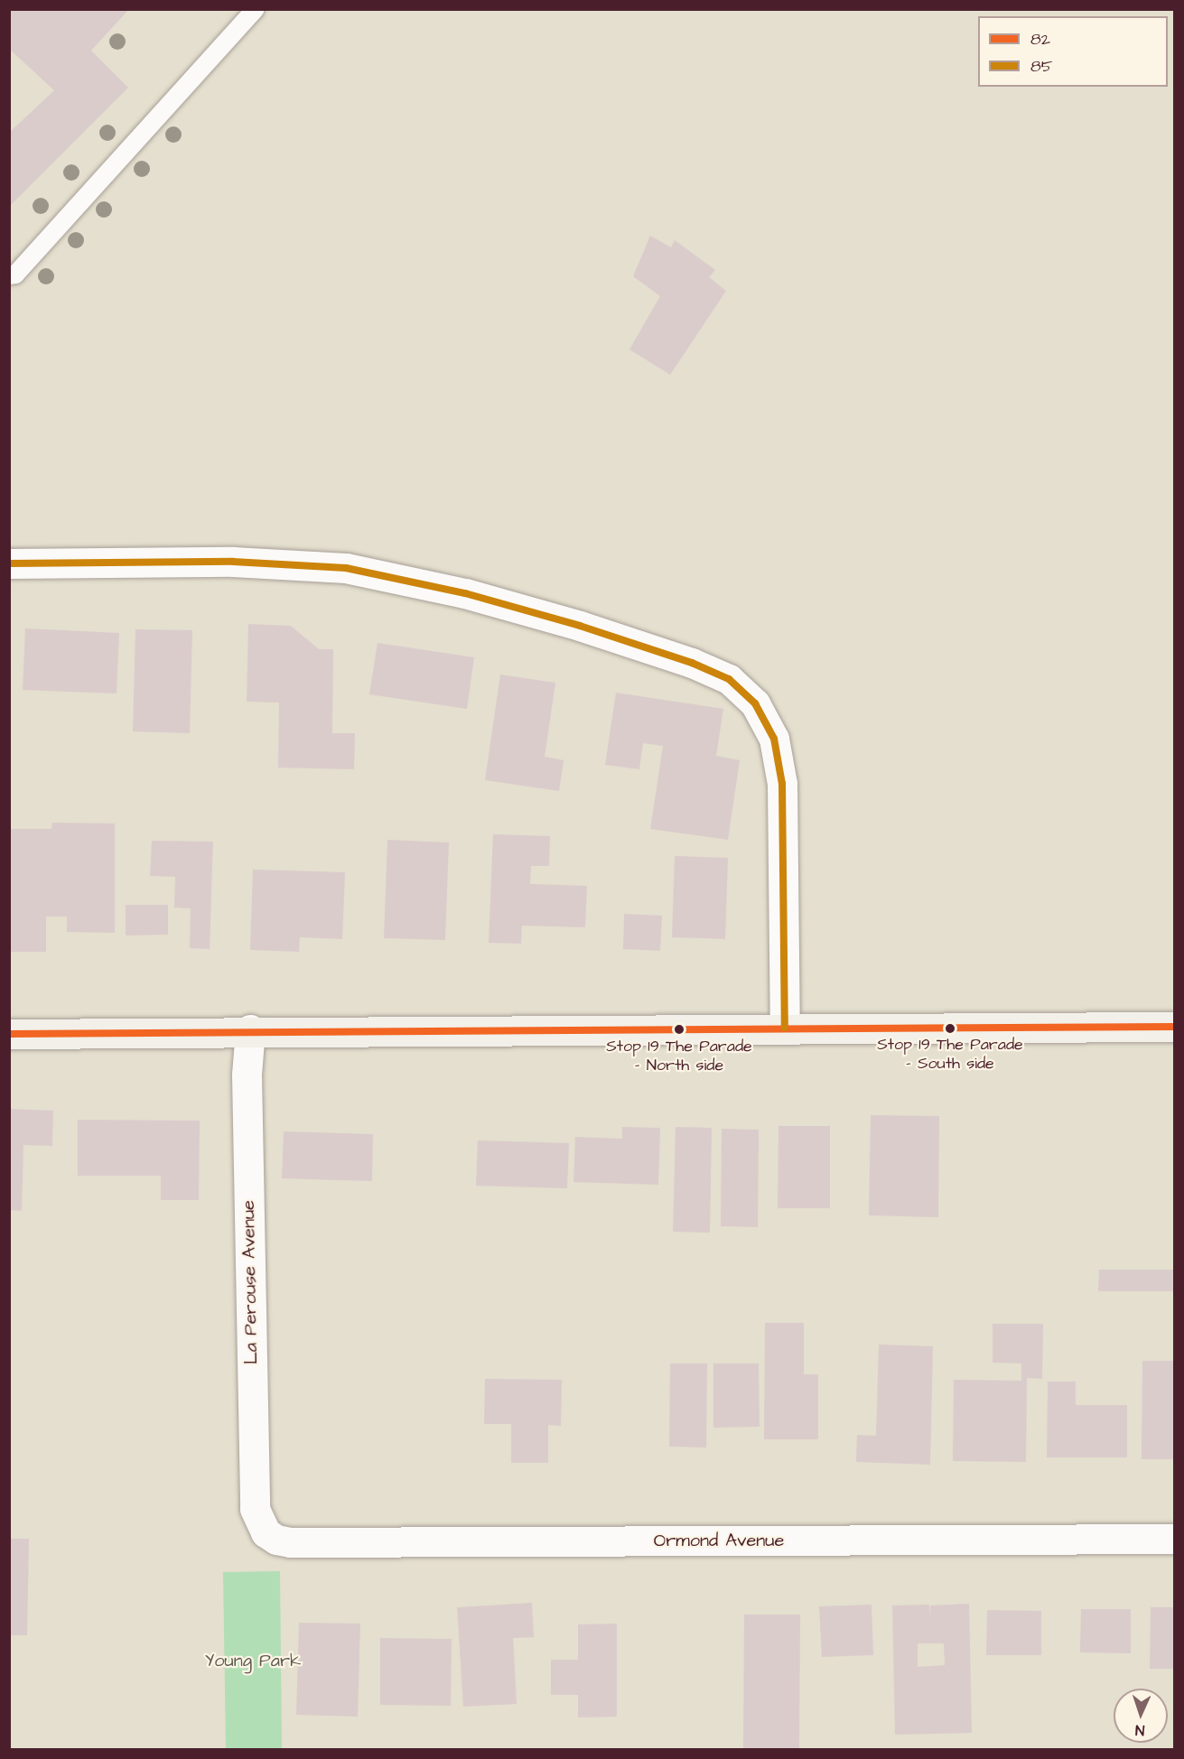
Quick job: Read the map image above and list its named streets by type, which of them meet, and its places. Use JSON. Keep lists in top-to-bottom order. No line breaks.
{"streets":{"street":["La Perouse Avenue","Ormond Avenue"]},"crossings":[["La Perouse Avenue","Ormond Avenue"]],"parks":["Young Park"],"places":["Stop 19 The Parade - South side","Stop 19 The Parade - North side"],"lines":["transit line 85","transit line 82"],"legend":["82","85"],"north":"bottom"}
